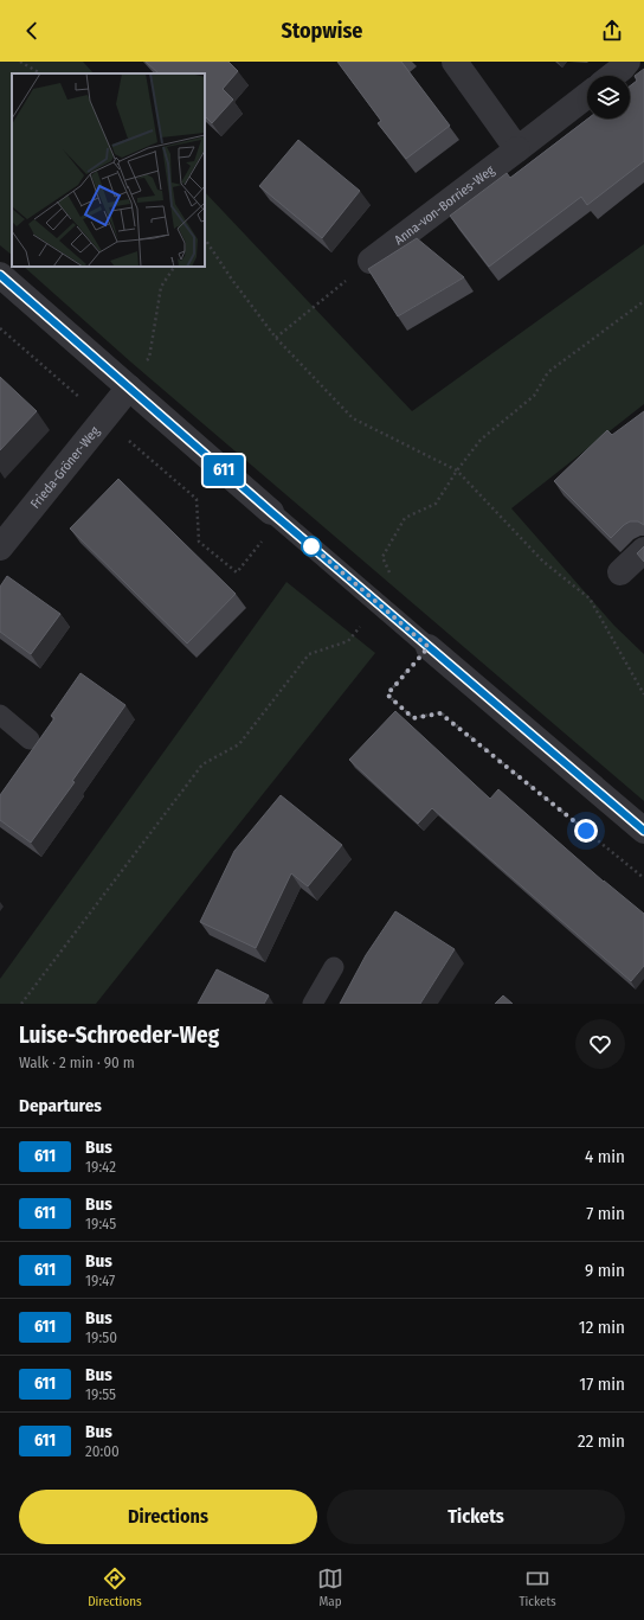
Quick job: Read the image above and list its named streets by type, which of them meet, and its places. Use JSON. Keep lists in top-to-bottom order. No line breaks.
{"streets":{"street":["Anna-von-Borries-Weg","Frieda-Gröner-Weg"]},"lines":["bus line 611"],"page":{"header":"Stopwise","on_map":"611","heading":[["Luise-Schroeder-Weg","Walk · 2 min · 90 m"],"Departures"],"list":[{"mark":"611","name":"Bus","note":"19:42","value":"4 min"},{"mark":"611","name":"Bus","note":"19:45","value":"7 min"},{"mark":"611","name":"Bus","note":"19:47","value":"9 min"},{"mark":"611","name":"Bus","note":"19:50","value":"12 min"},{"mark":"611","name":"Bus","note":"19:55","value":"17 min"},{"mark":"611","name":"Bus","note":"20:00","value":"22 min"}],"buttons":["Directions","Tickets"],"tabs":["Directions","Map","Tickets"]}}
